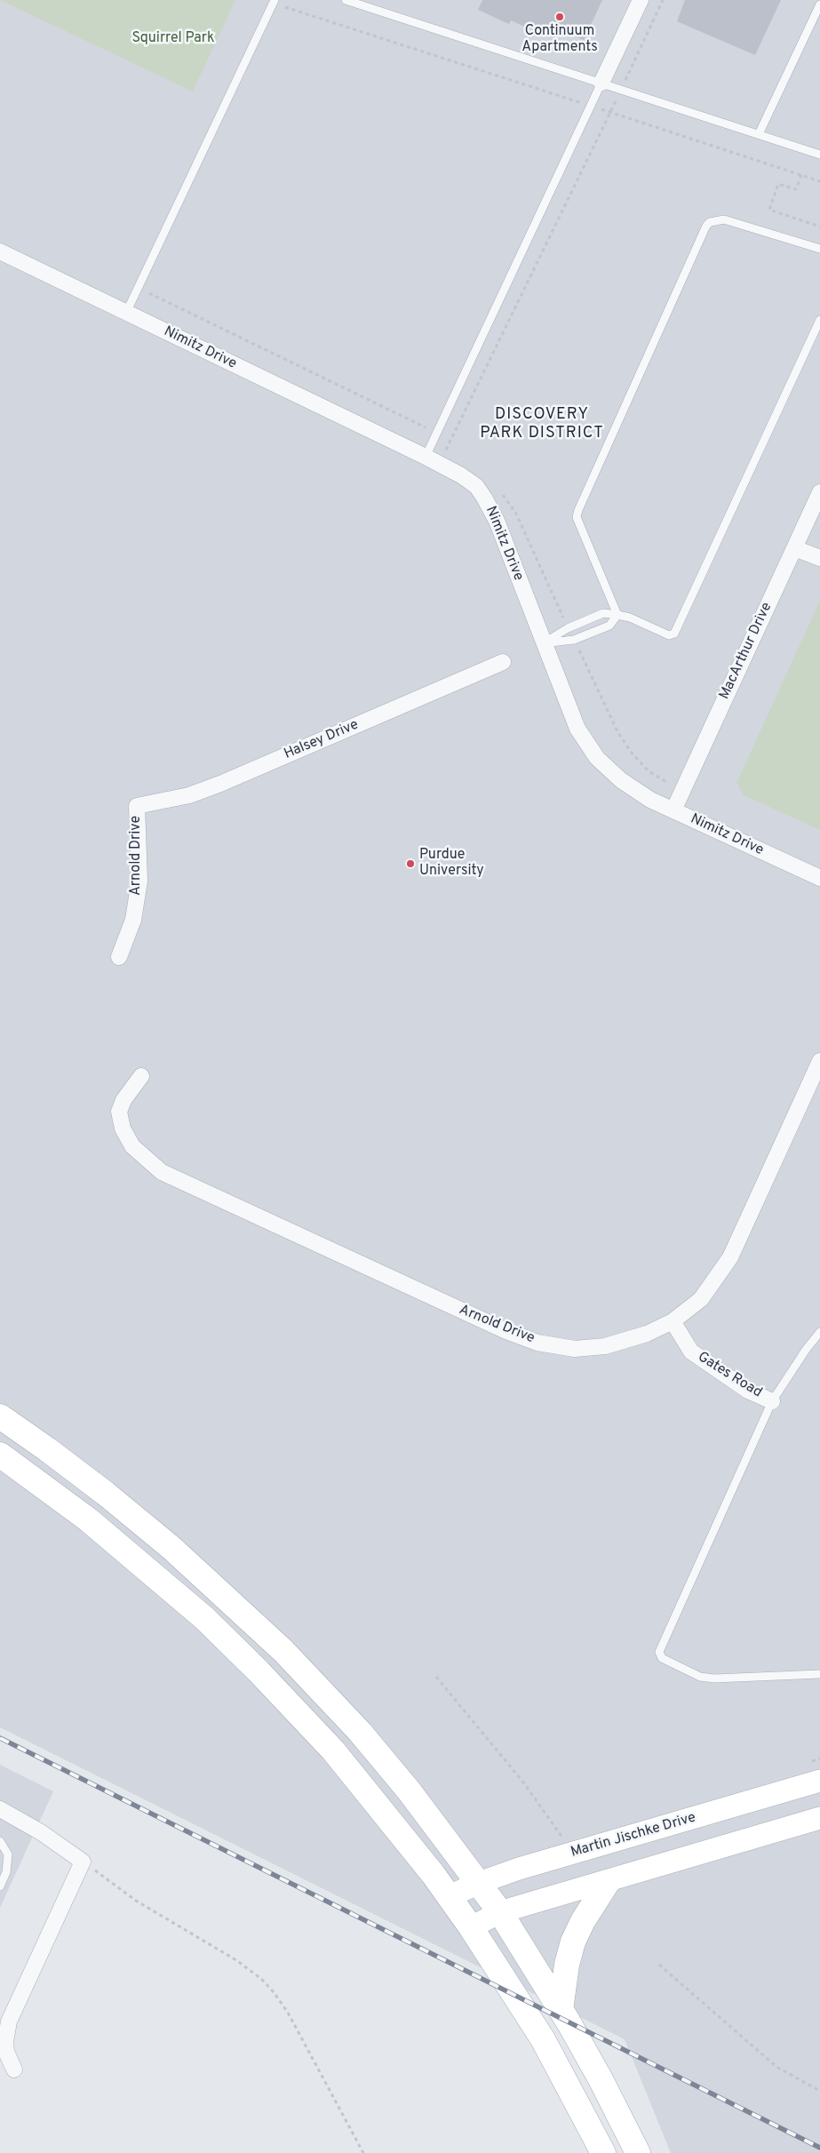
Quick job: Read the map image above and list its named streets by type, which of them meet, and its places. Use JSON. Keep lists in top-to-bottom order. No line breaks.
{"streets":{"main road":["Martin Jischke Drive"],"street":["Nimitz Drive","MacArthur Drive","Halsey Drive","Arnold Drive","Gates Road"]},"crossings":[["Nimitz Drive","MacArthur Drive"],["Halsey Drive","Arnold Drive"],["Arnold Drive","Gates Road"]],"districts":["DISCOVERY PARK DISTRICT"],"parks":["Squirrel Park"],"places":["Continuum Apartments","Purdue University"]}
